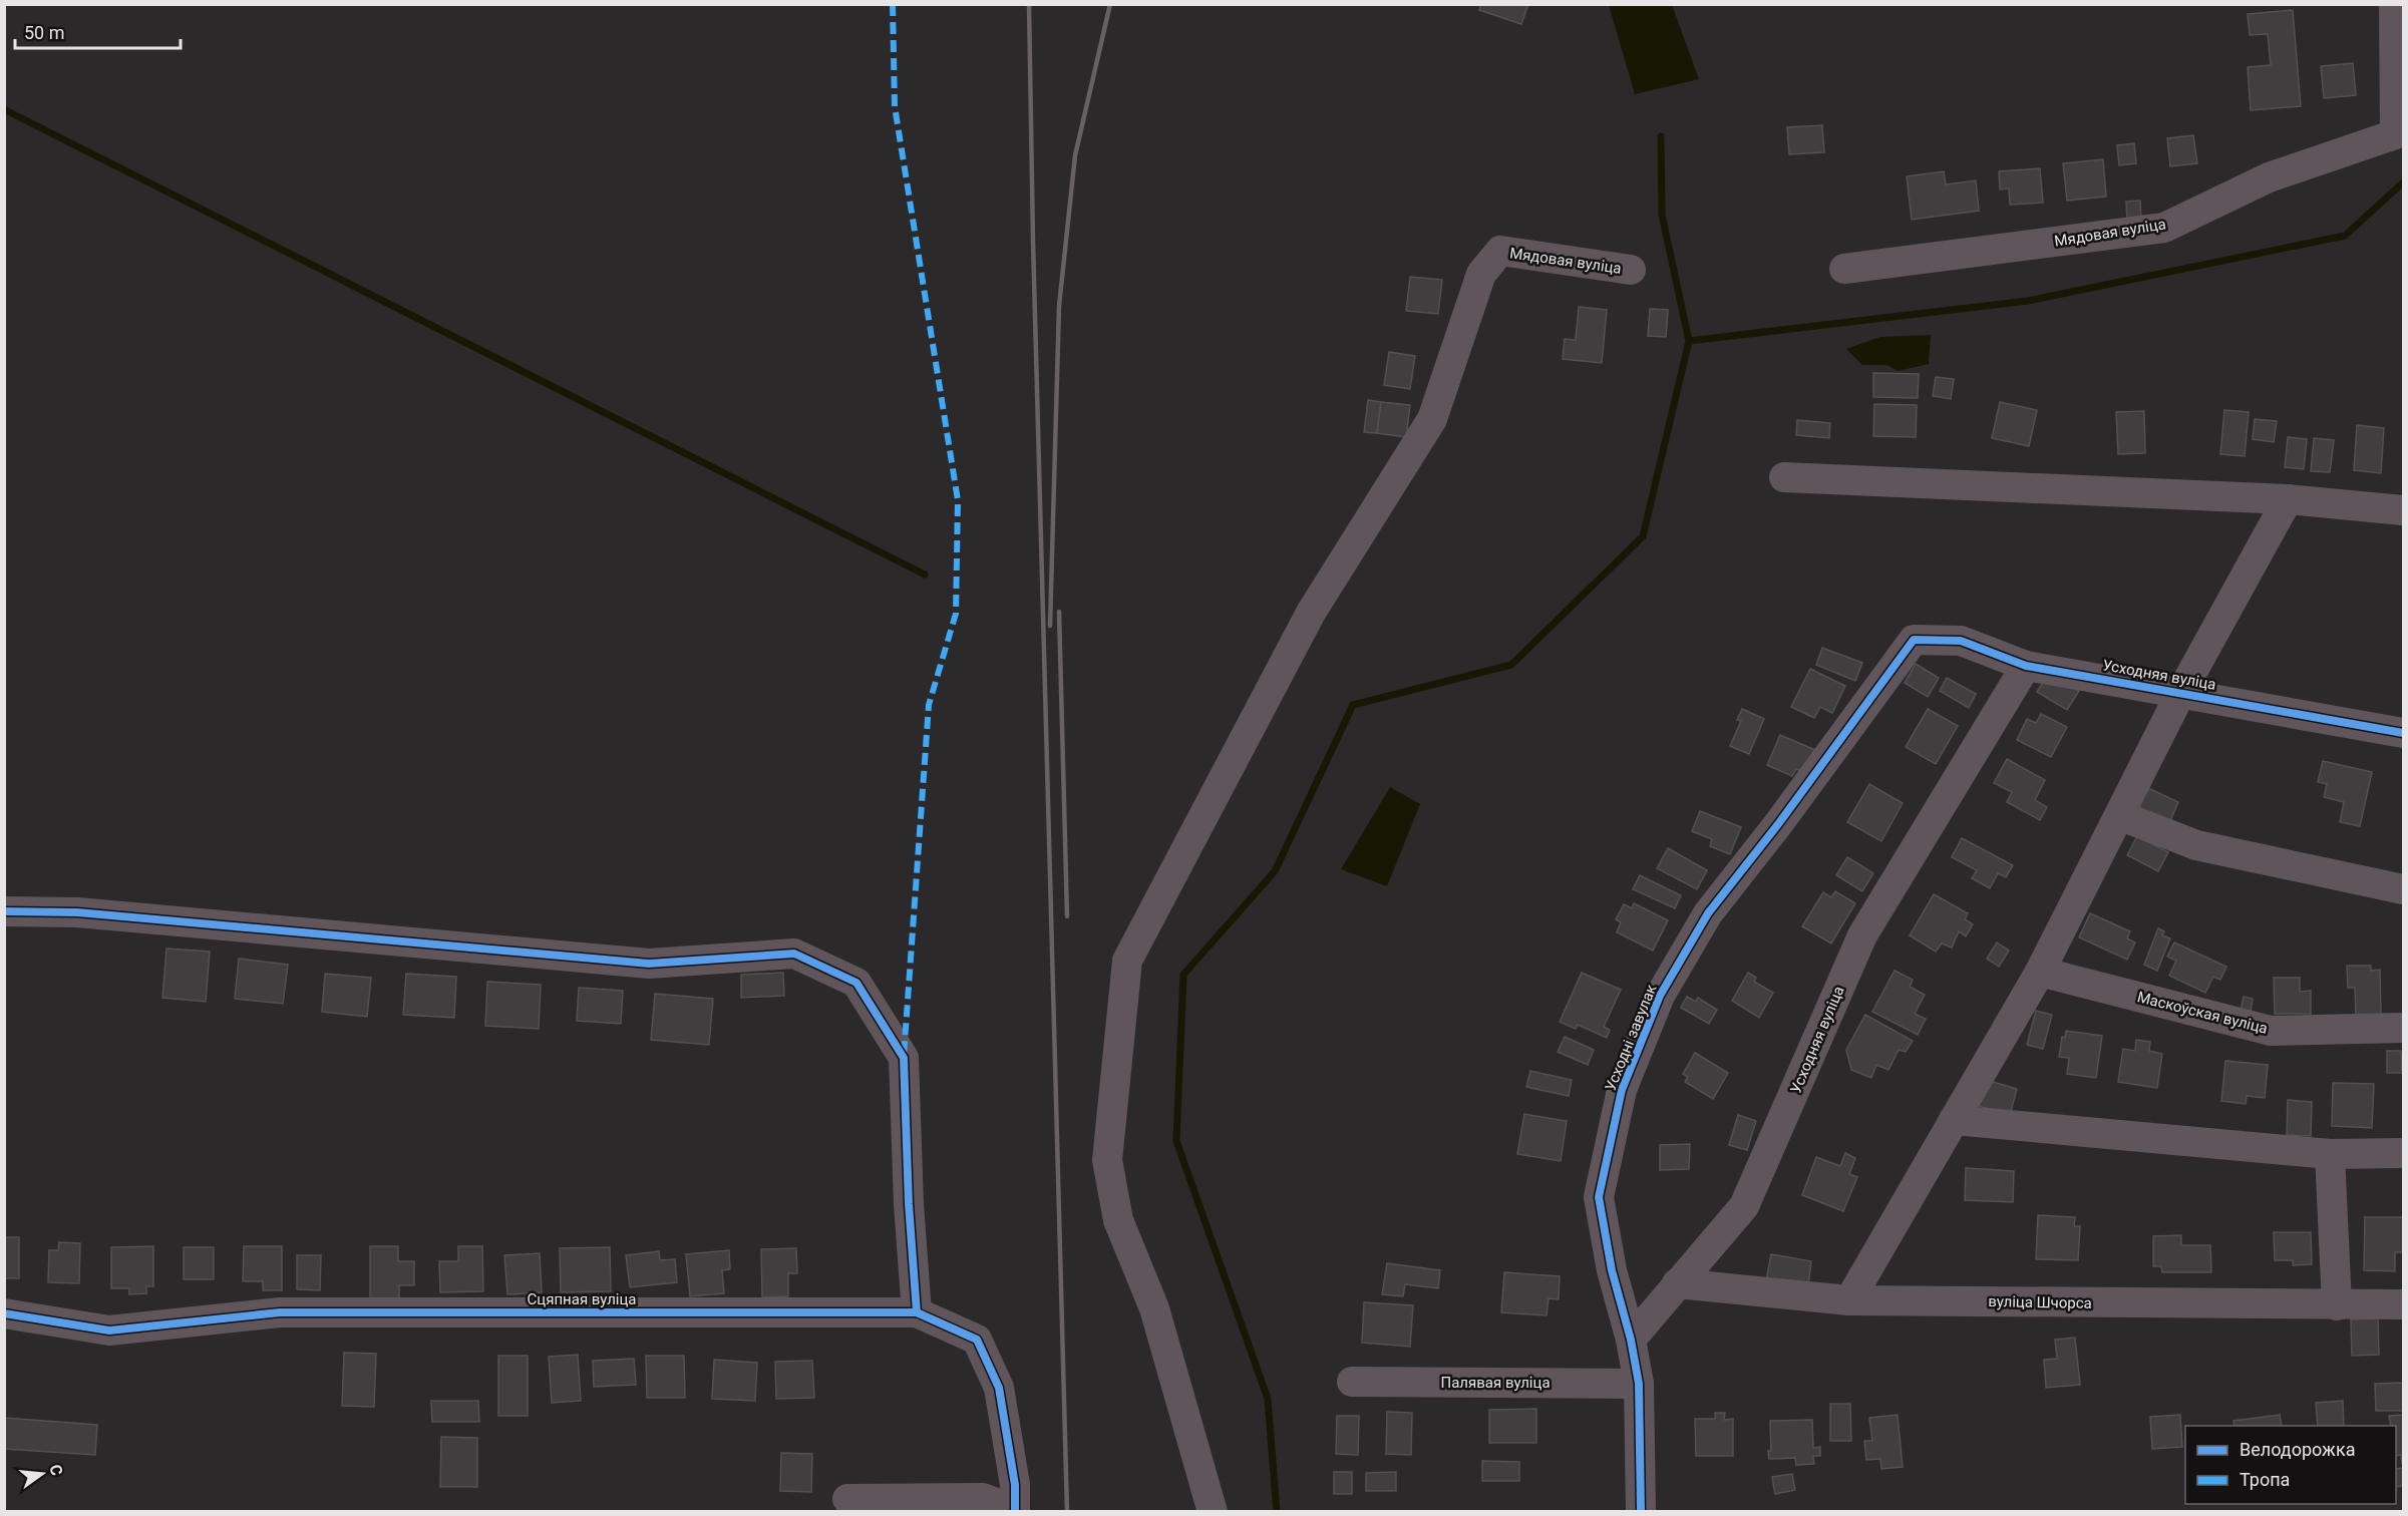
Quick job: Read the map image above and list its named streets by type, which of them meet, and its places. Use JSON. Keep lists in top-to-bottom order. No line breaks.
{"streets":{"street":["Мядовая вуліца","Усходняя вуліца","Маскоўская вуліца","Усходні завулак","Сцяпная вуліца","вуліца Шчорса","Палявая вуліца"]},"crossings":[["Усходняя вуліца","Усходні завулак"],["Усходняя вуліца","вуліца Шчорса"],["Усходні завулак","Палявая вуліца"]],"legend":["Велодорожка","Тропа"],"scale_bar":"50 m","north":"right"}
